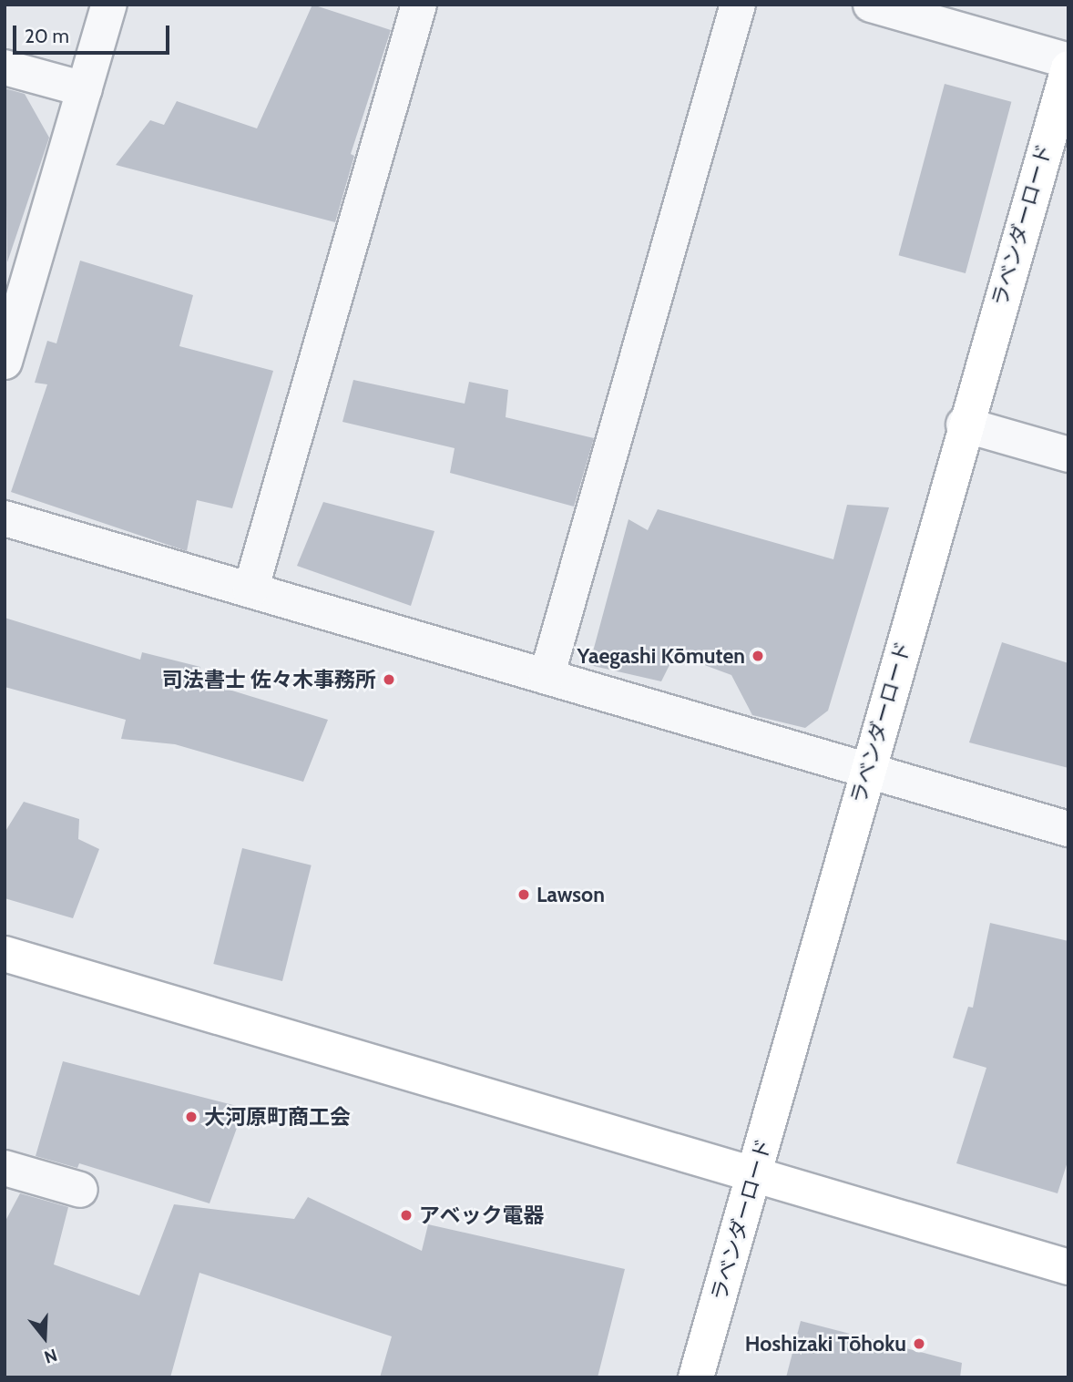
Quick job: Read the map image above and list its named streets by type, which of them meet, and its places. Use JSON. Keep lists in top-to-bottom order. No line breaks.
{"streets":{"street":["ラベンダーロード"]},"places":["Yaegashi Kōmuten","司法書士 佐々木事務所","Lawson","大河原町商工会","アベック電器","Hoshizaki Tōhoku"],"scale_bar":"20 m","north":"bottom"}
